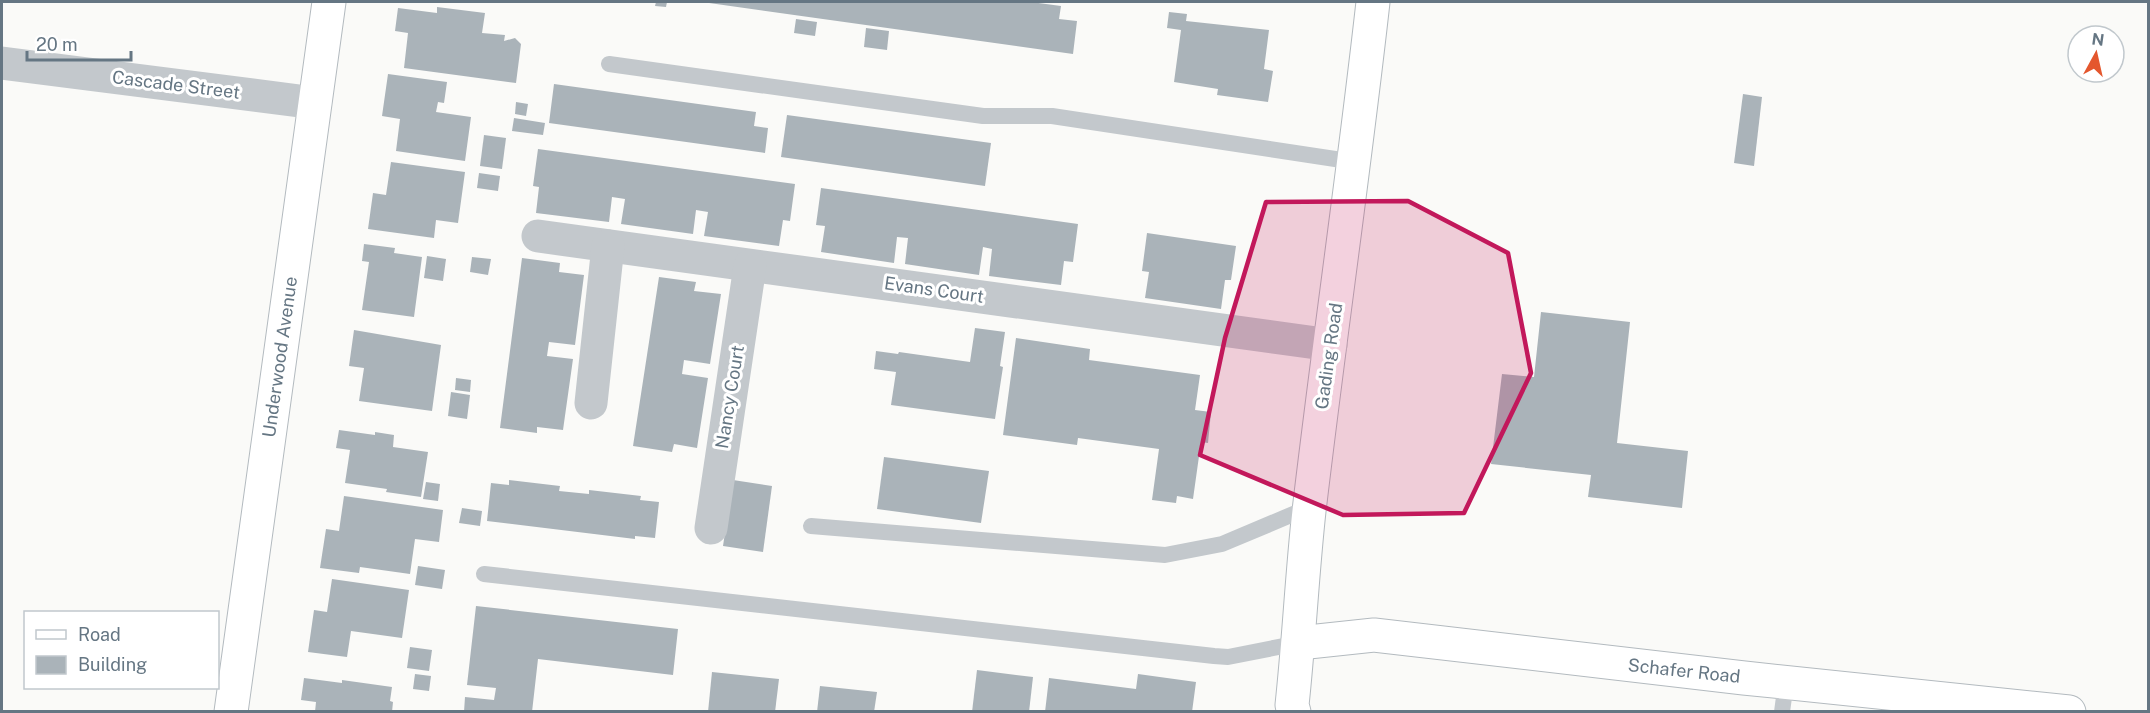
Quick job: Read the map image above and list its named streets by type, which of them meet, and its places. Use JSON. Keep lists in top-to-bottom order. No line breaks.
{"streets":{"street":["Cascade Street","Evans Court","Gading Road","Underwood Avenue","Nancy Court","Schafer Road"]},"crossings":[["Cascade Street","Underwood Avenue"],["Evans Court","Gading Road"],["Evans Court","Nancy Court"],["Gading Road","Schafer Road"]],"legend":["Road","Building"],"scale_bar":"20 m","north":"top"}
